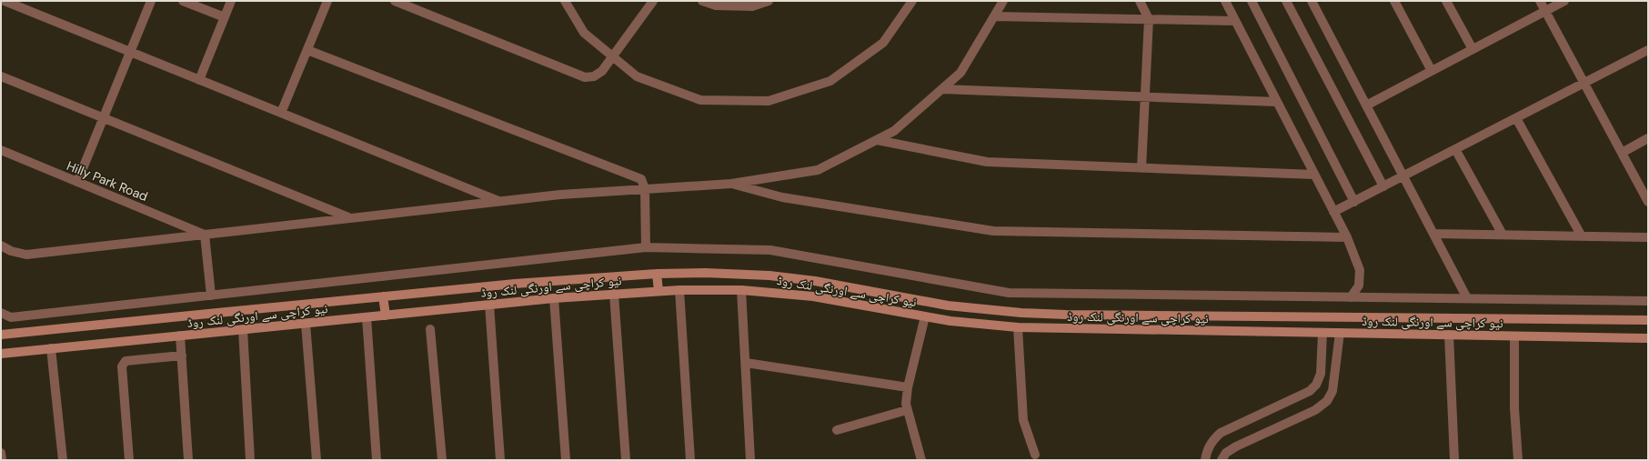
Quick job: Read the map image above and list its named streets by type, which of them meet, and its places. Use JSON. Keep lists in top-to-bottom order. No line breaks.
{"streets":{"street":["Hilly Park Road","نیو کراچی سے اورنگی لنک روڈ"]}}
